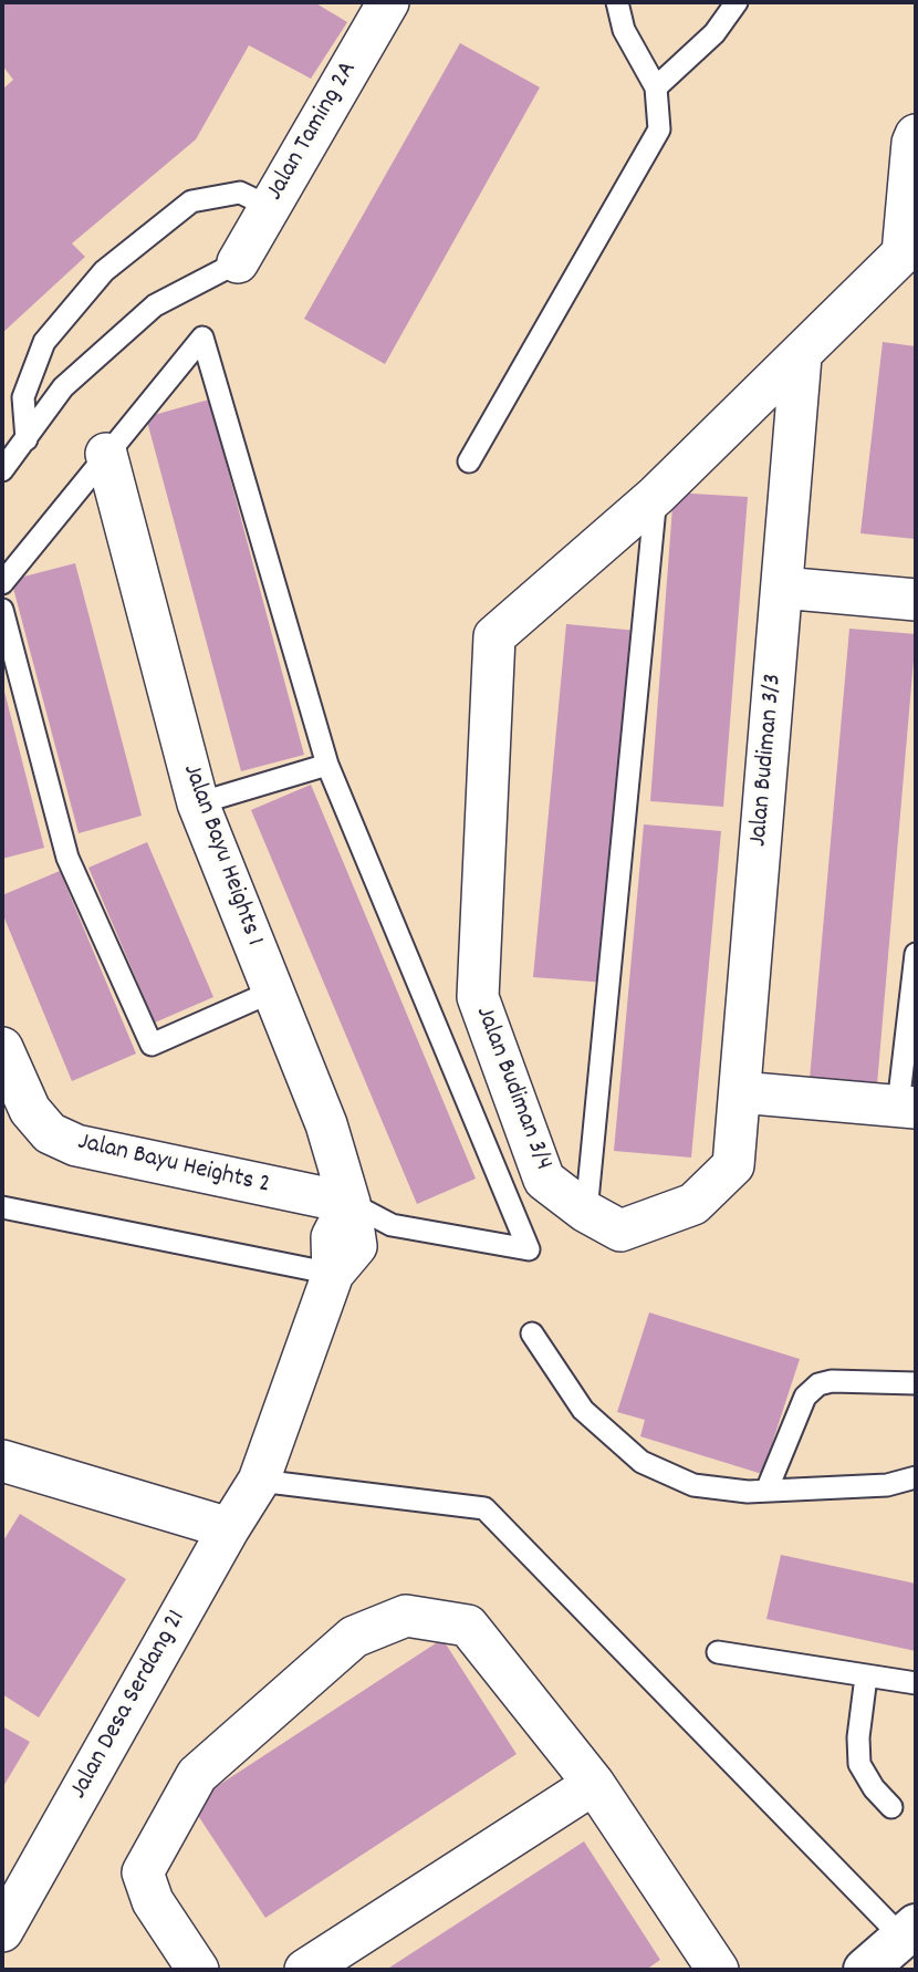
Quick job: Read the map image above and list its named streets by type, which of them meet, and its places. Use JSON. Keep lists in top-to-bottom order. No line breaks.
{"streets":{"street":["Jalan Taming 2A","Jalan Budiman 3/3","Jalan Bayu Heights 1","Jalan Budiman 3/4","Jalan Bayu Heights 2","Jalan Desa Serdang 21"]},"crossings":[["Jalan Budiman 3/3","Jalan Budiman 3/4"],["Jalan Bayu Heights 1","Jalan Bayu Heights 2"],["Jalan Bayu Heights 1","Jalan Desa Serdang 21"]]}
